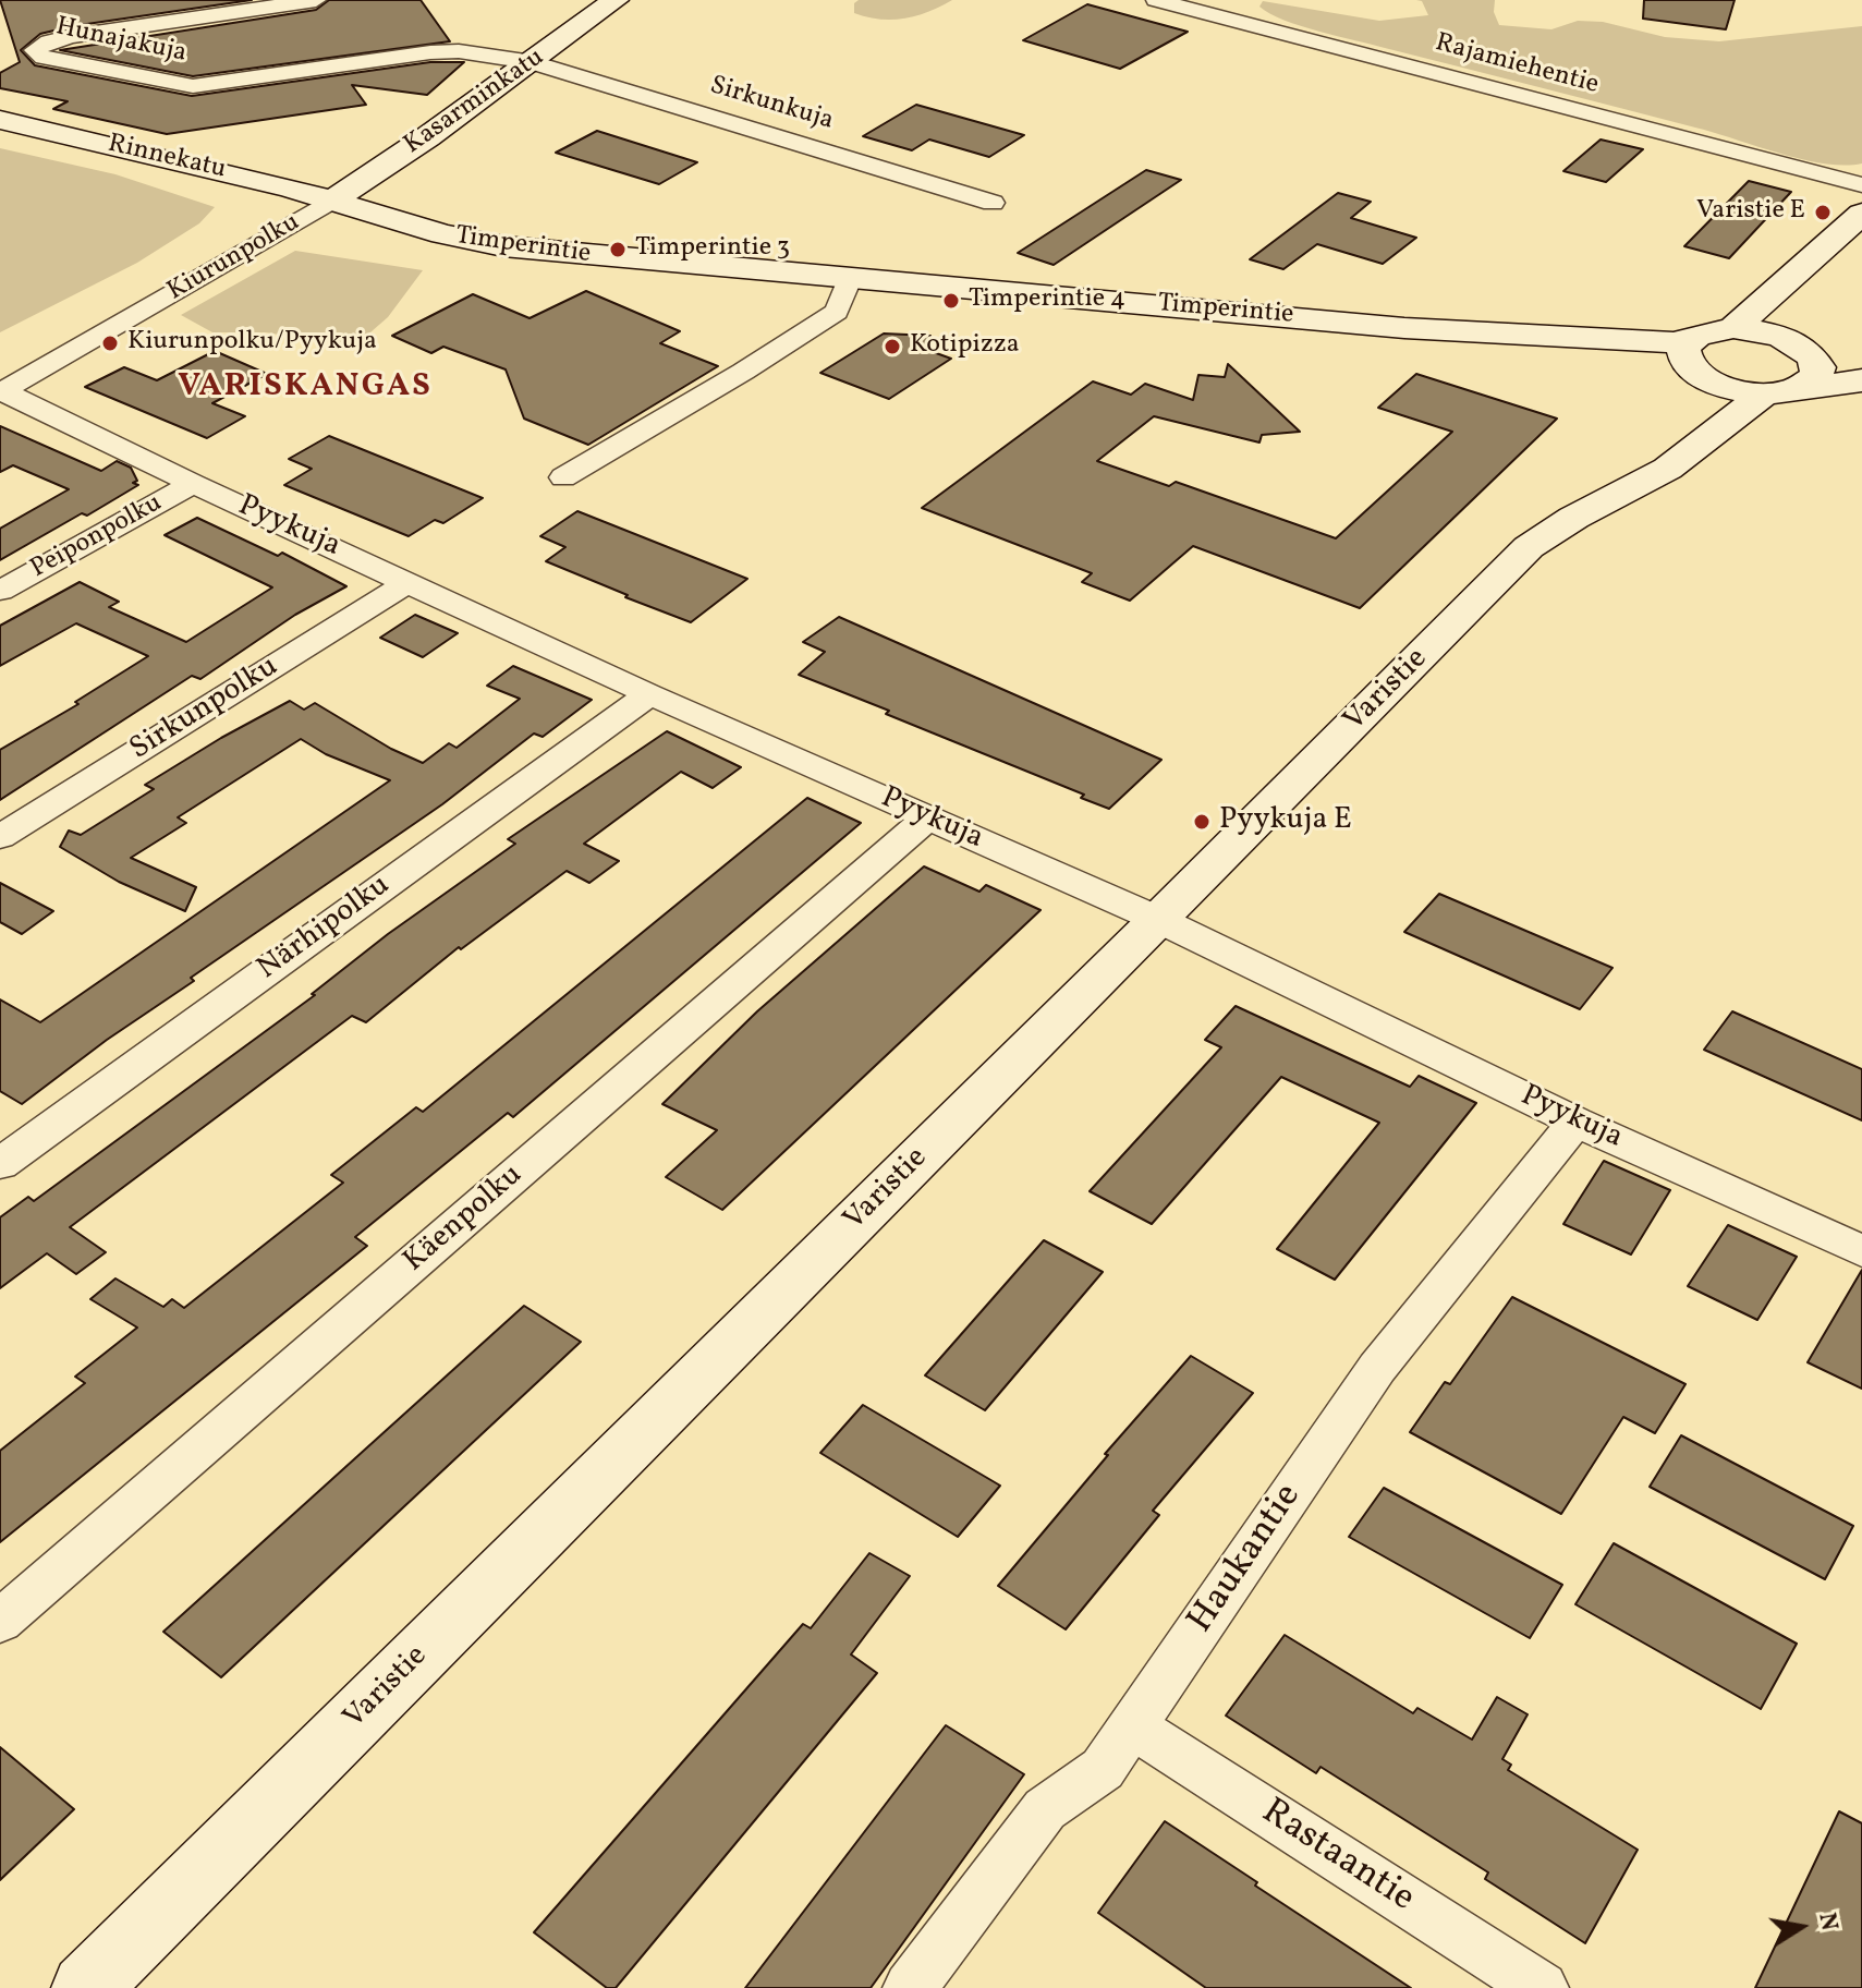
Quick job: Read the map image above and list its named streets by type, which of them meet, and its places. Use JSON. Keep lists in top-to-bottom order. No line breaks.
{"streets":{"street":["Hunajakuja","Rajamiehentie","Kasarminkatu","Sirkunkuja","Rinnekatu","Timperintie","Kiurunpolku","Pyykuja","Peiponpolku","Varistie","Sirkunpolku","Närhipolku","Käenpolku","Haukantie","Rastaantie"]},"crossings":[["Hunajakuja","Kasarminkatu"],["Hunajakuja","Sirkunkuja"],["Kasarminkatu","Sirkunkuja"],["Kasarminkatu","Rinnekatu"],["Kasarminkatu","Timperintie"],["Kasarminkatu","Kiurunpolku"],["Rinnekatu","Timperintie"],["Rinnekatu","Kiurunpolku"],["Timperintie","Kiurunpolku"],["Timperintie","Varistie"],["Kiurunpolku","Pyykuja"],["Pyykuja","Peiponpolku"],["Pyykuja","Varistie"],["Pyykuja","Sirkunpolku"],["Pyykuja","Närhipolku"],["Pyykuja","Käenpolku"],["Pyykuja","Haukantie"],["Haukantie","Rastaantie"]],"districts":["VARISKANGAS"],"places":["Varistie E","Timperintie 3","Timperintie 4","Kiurunpolku/Pyykuja","Kotipizza","Pyykuja E"],"north":"right"}
